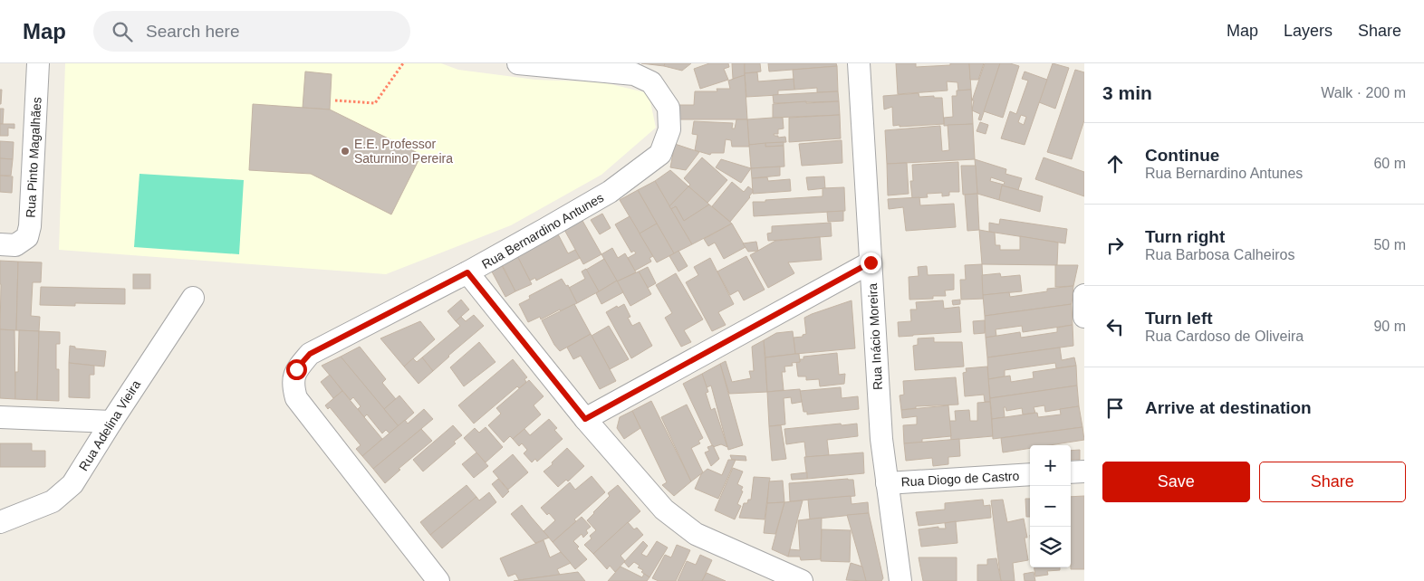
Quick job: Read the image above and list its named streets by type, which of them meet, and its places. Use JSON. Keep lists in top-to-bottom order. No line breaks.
{"streets":{"street":["Rua Pinto Magalhães","Rua Bernardino Antunes","Rua Inácio Moreira","Rua Adelina Vieira","Rua Diogo de Castro"]},"crossings":[["Rua Inácio Moreira","Rua Diogo de Castro"]],"places":["E.E. Professor Saturnino Pereira"],"page":{"header":"Map","search":"Search here","nav":["Map","Layers","Share"],"heading":["3 min","Walk · 200 m"],"list":[["Continue","Rua Bernardino Antunes","60 m"],["Turn right","Rua Barbosa Calheiros","50 m"],["Turn left","Rua Cardoso de Oliveira","90 m"],"Arrive at destination"],"map_buttons":["+","−"],"buttons":["Save","Share"]}}
